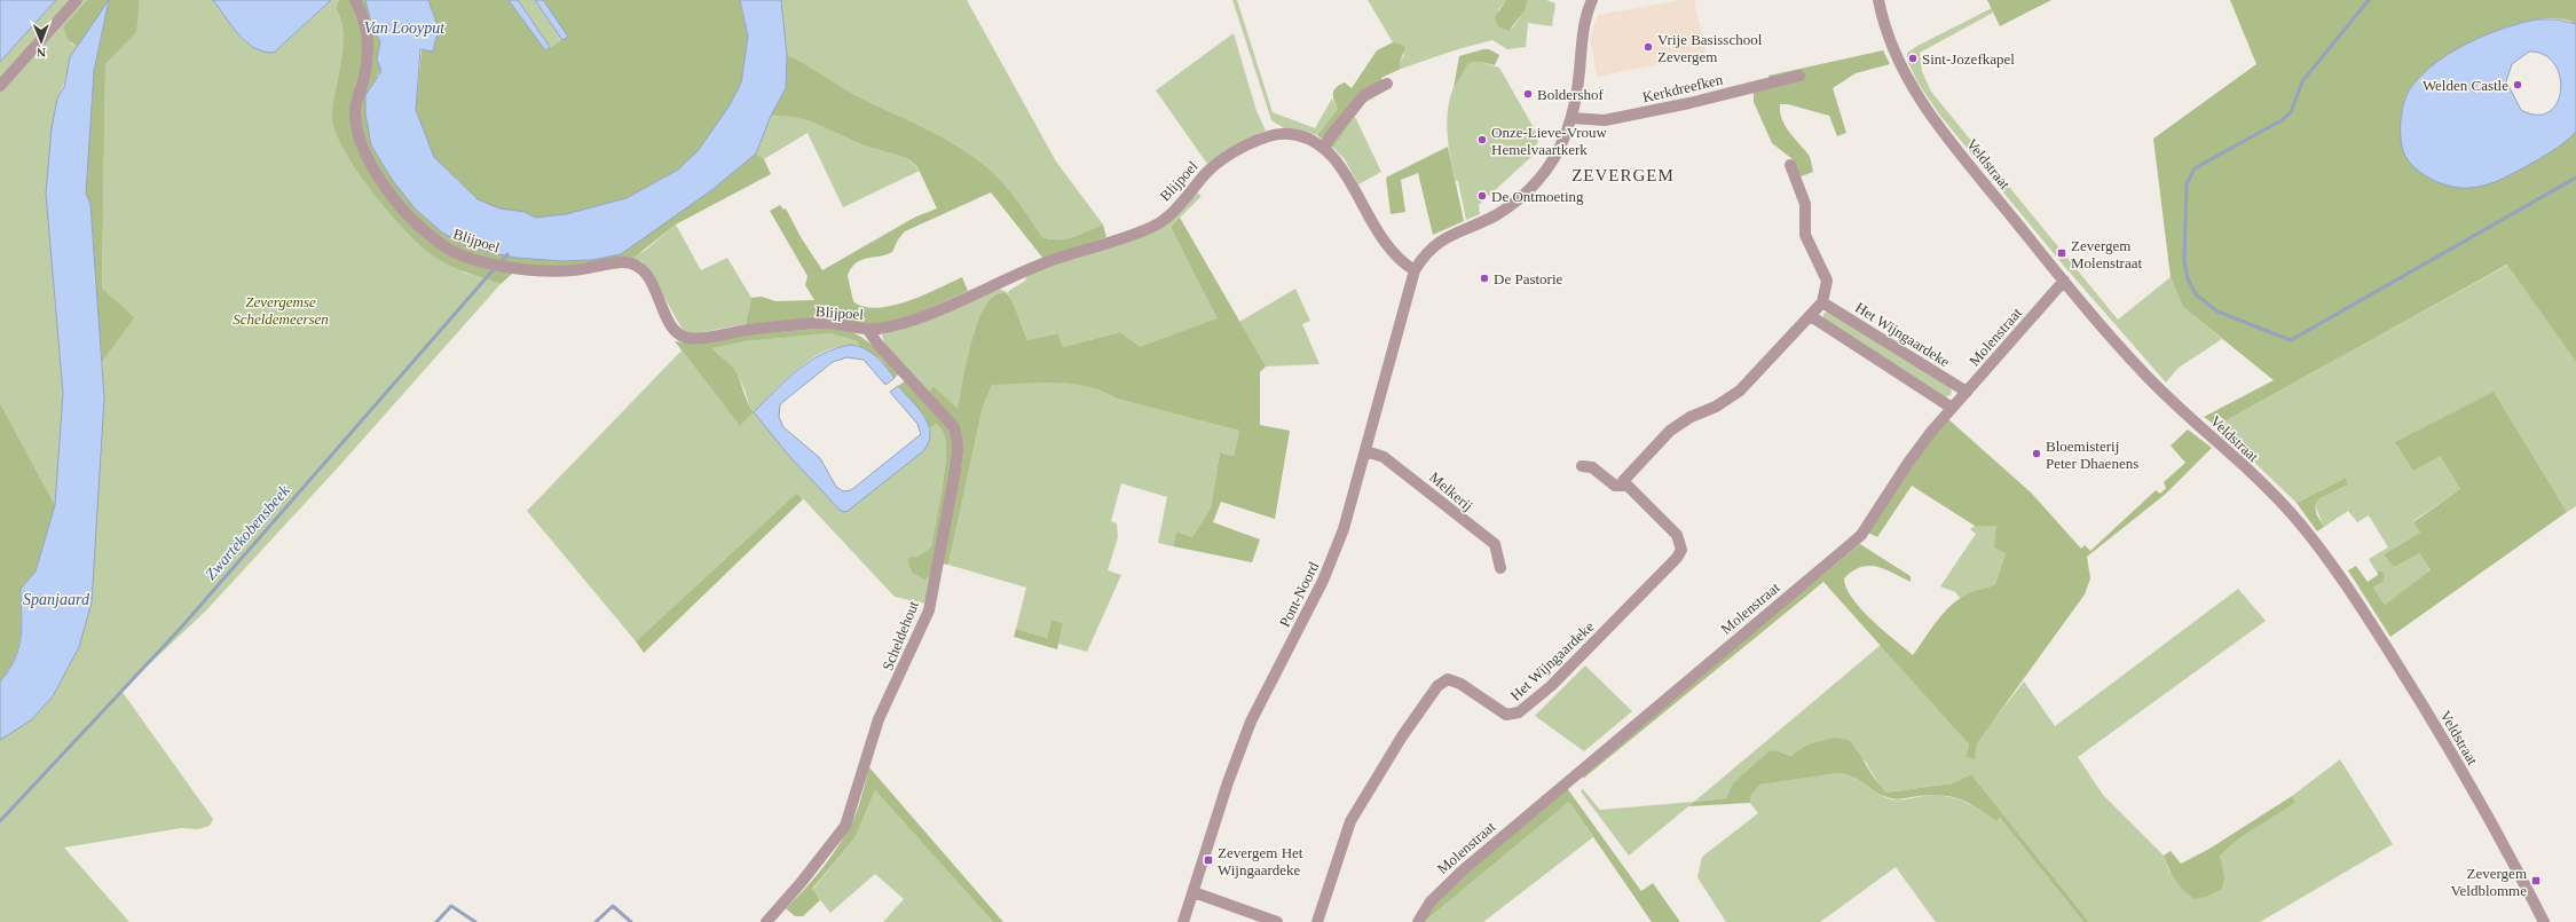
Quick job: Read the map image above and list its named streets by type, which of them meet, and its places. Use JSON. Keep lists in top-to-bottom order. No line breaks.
{"streets":{"street":["Kerkdreefken","Veldstraat","Blijpoel","Het Wijngaardeke","Molenstraat","Melkerij","Pont-Noord","Scheldehout"]},"crossings":[["Kerkdreefken","Pont-Noord"],["Veldstraat","Molenstraat"],["Blijpoel","Pont-Noord"],["Blijpoel","Scheldehout"],["Het Wijngaardeke","Molenstraat"],["Melkerij","Pont-Noord"]],"districts":["ZEVERGEM"],"water":["Van Looyput","Zwartekobensbeek","Spanjaard"],"parks":["Zevergemse Scheldemeersen"],"places":{"other":["Vrije Basisschool Zevergem","Sint-Jozefkapel","Welden Castle","Boldershof","Onze-Lieve-Vrouw Hemelvaartkerk","De Ontmoeting","De Pastorie","Bloemisterij Peter Dhaenens"],"transit":["Zevergem Molenstraat","Zevergem Het Wijngaardeke","Zevergem Veldblomme"]},"north":"bottom"}
